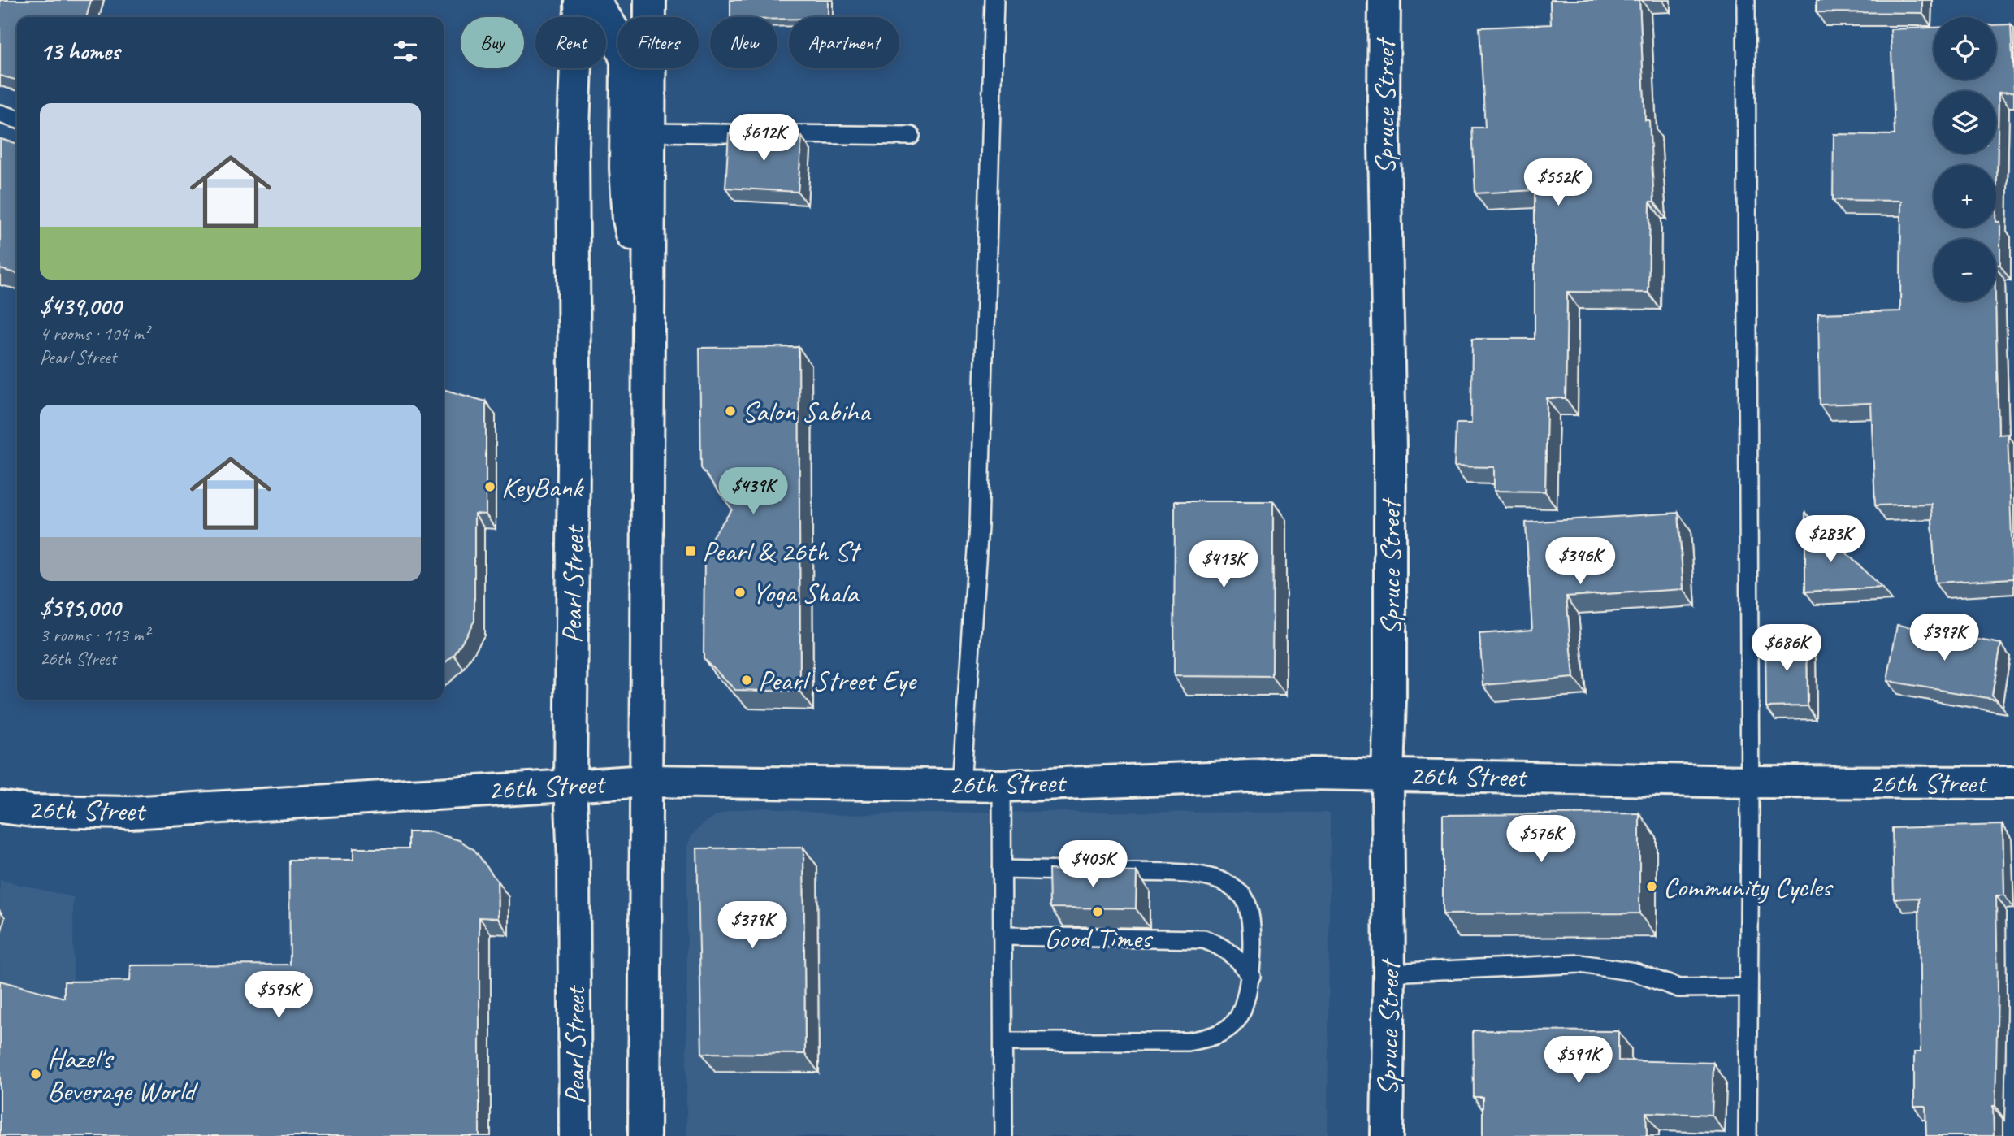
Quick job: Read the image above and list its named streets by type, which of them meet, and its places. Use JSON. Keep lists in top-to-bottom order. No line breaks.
{"streets":{"street":["Spruce Street","Pearl Street","26th Street"]},"crossings":[["Spruce Street","26th Street"],["Pearl Street","26th Street"]],"places":{"other":["Salon Sabiha","KeyBank","Yoga Shala","Pearl Street Eye","Community Cycles","Good Times","Hazel's Beverage World"],"transit":["Pearl & 26th St"]},"page":{"map_buttons":["+","−"],"chip":["Buy","Rent","Filters","New","Apartment"],"heading":"13 homes","list":[{"name":"$439,000","note":"4 rooms · 104 m² · Pearl Street"},{"name":"$595,000","note":"3 rooms · 113 m² · 26th Street"}],"price":["$612K","$552K","$439K","$283K","$346K","$413K","$397K","$686K","$576K","$405K","$379K","$595K","$591K"]}}
